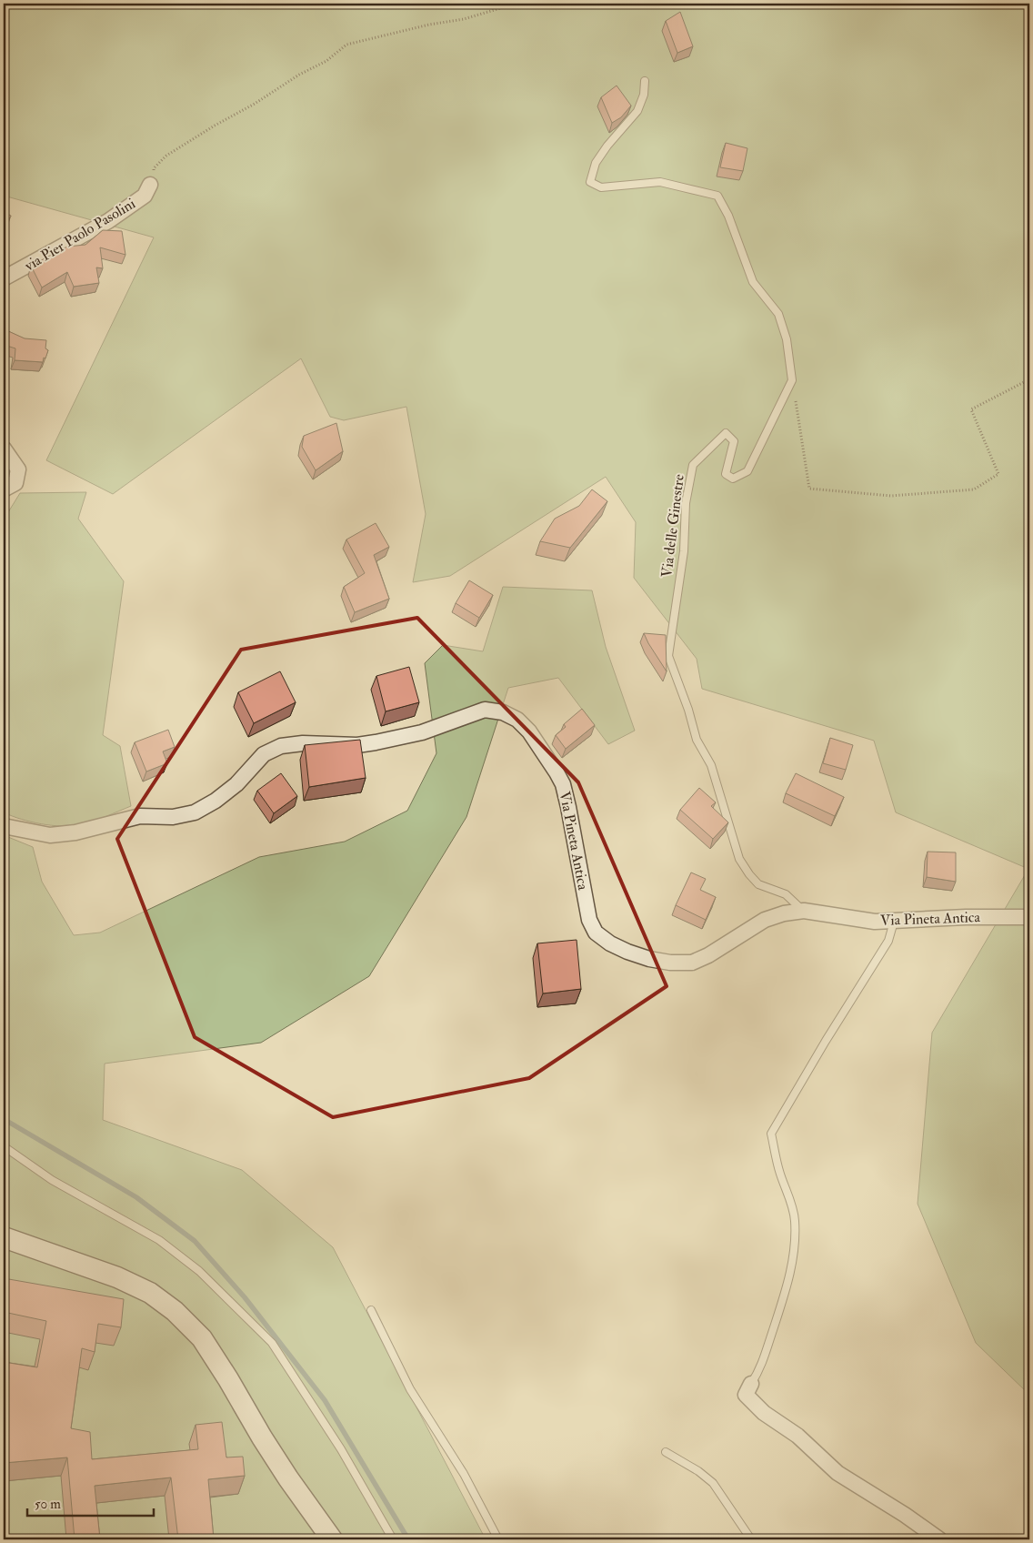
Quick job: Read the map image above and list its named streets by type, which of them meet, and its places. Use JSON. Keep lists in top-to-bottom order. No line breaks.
{"streets":{"street":["via Pier Paolo Pasolini","Via Pineta Antica"],"lane":["Via delle Ginestre"]},"crossings":[["Via delle Ginestre","Via Pineta Antica"]],"scale_bar":"50 m"}
